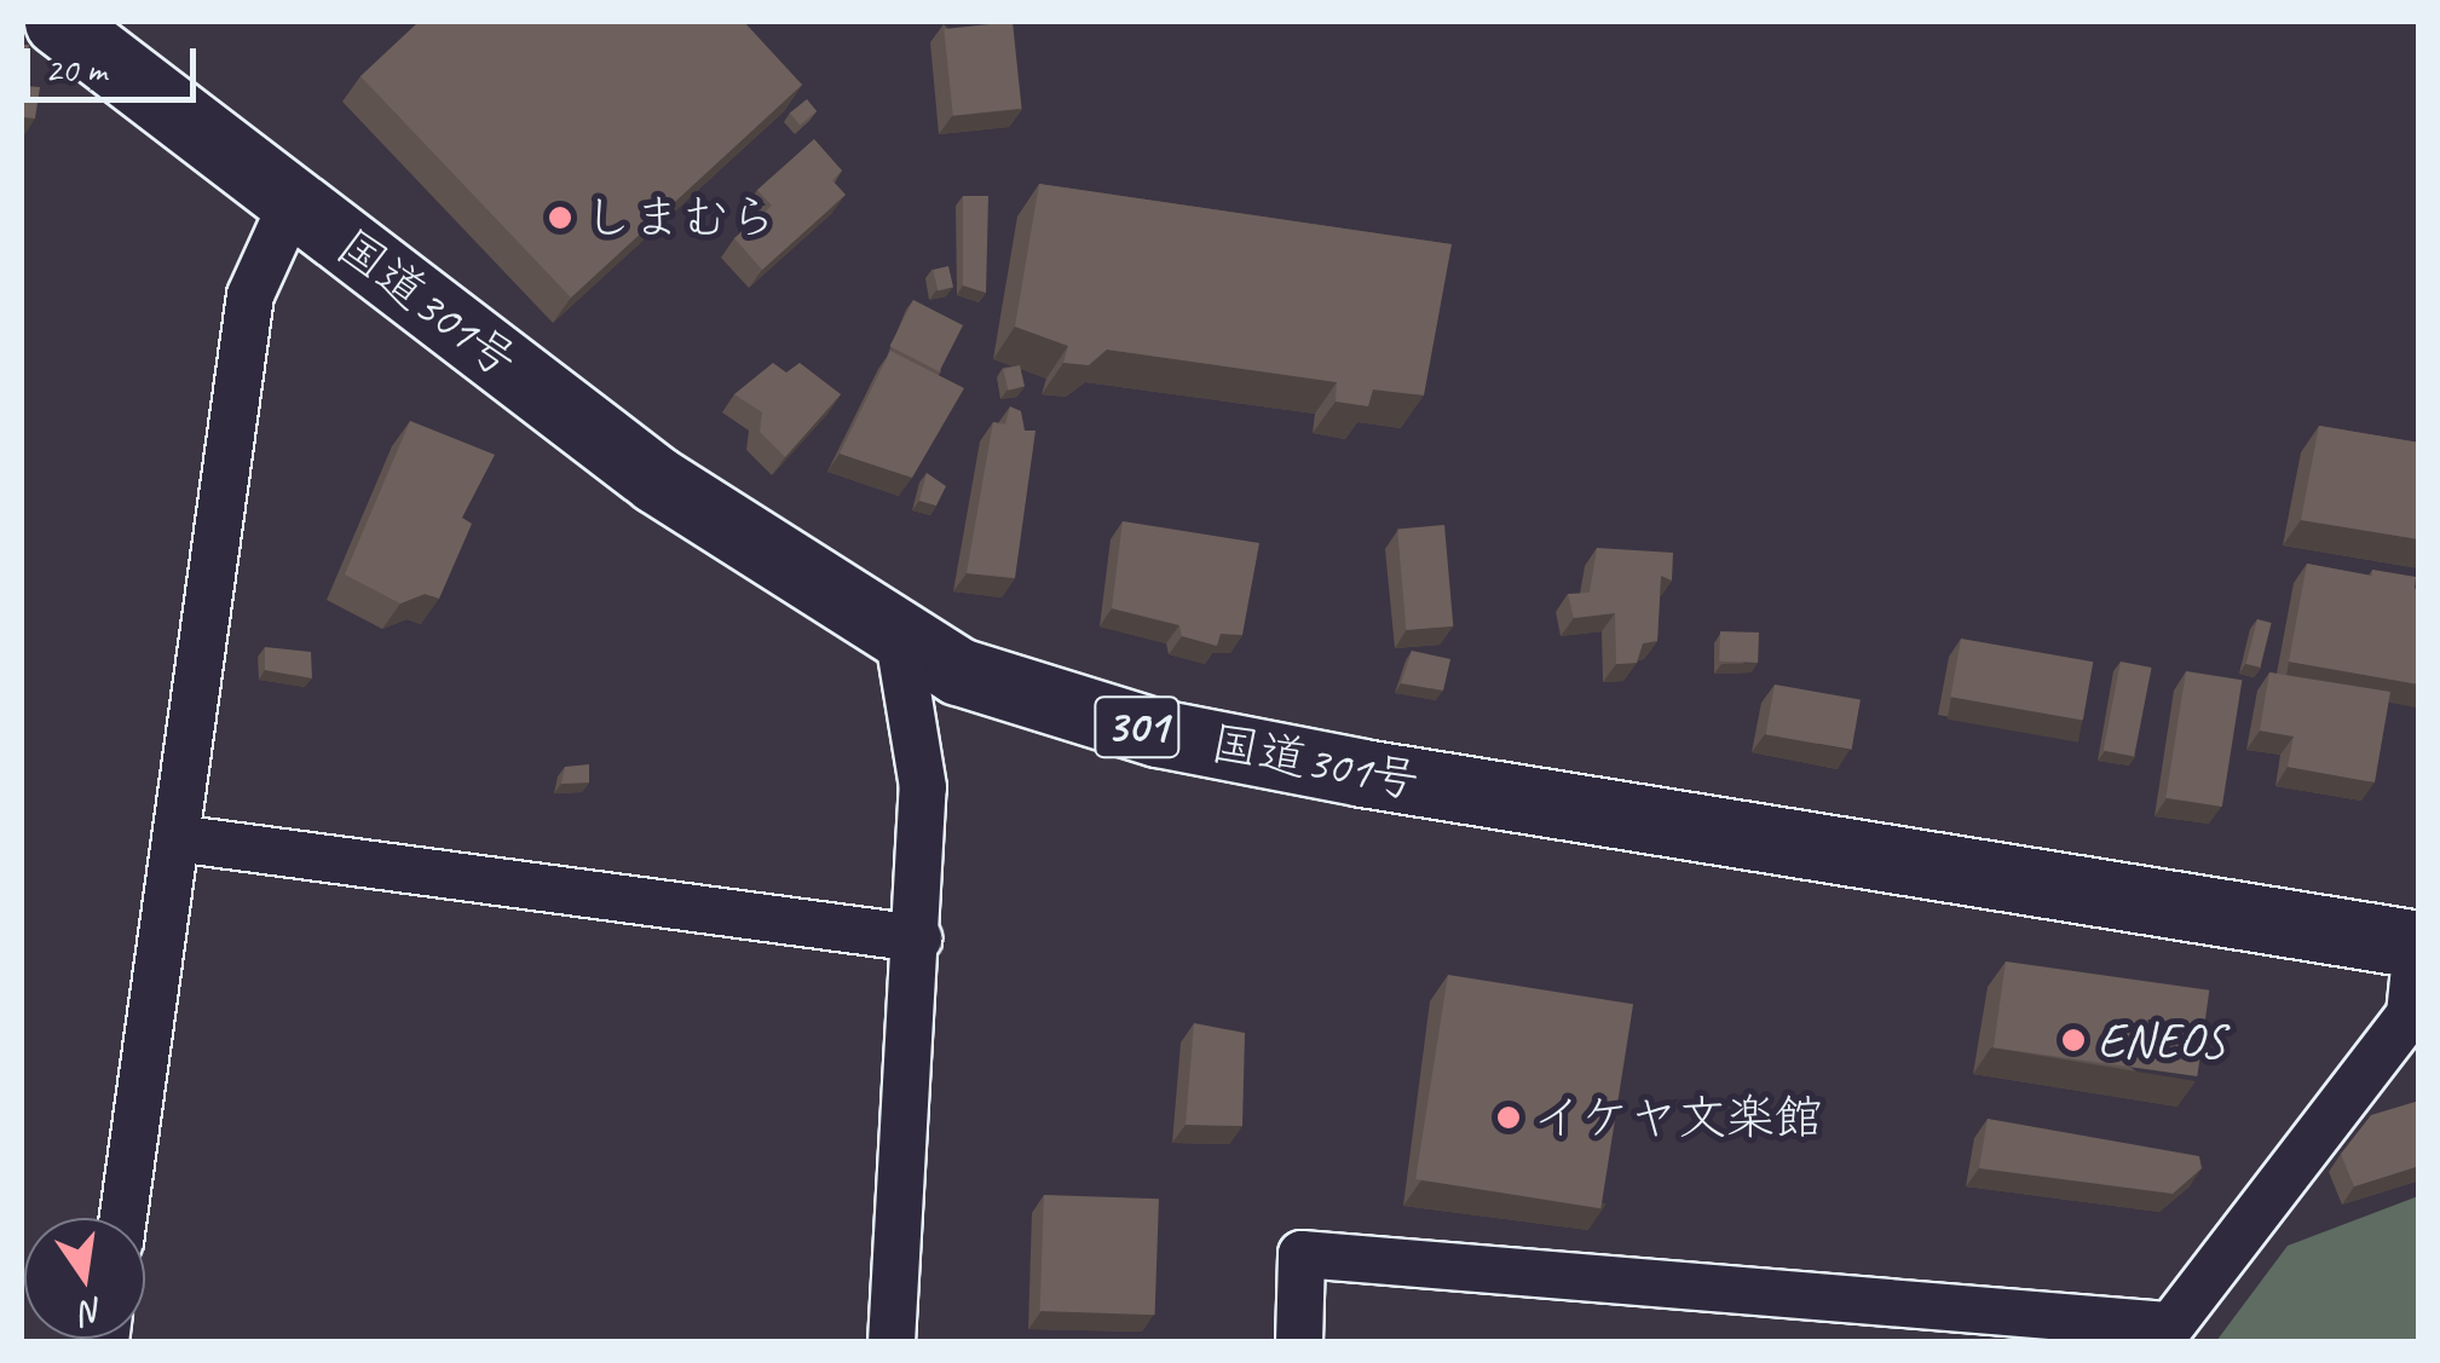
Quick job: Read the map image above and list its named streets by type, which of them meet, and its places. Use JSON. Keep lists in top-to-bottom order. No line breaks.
{"streets":{"highway":["国道301号","301"]},"places":["しまむら","ENEOS","イケヤ文楽館"],"scale_bar":"20 m","north":"bottom"}
